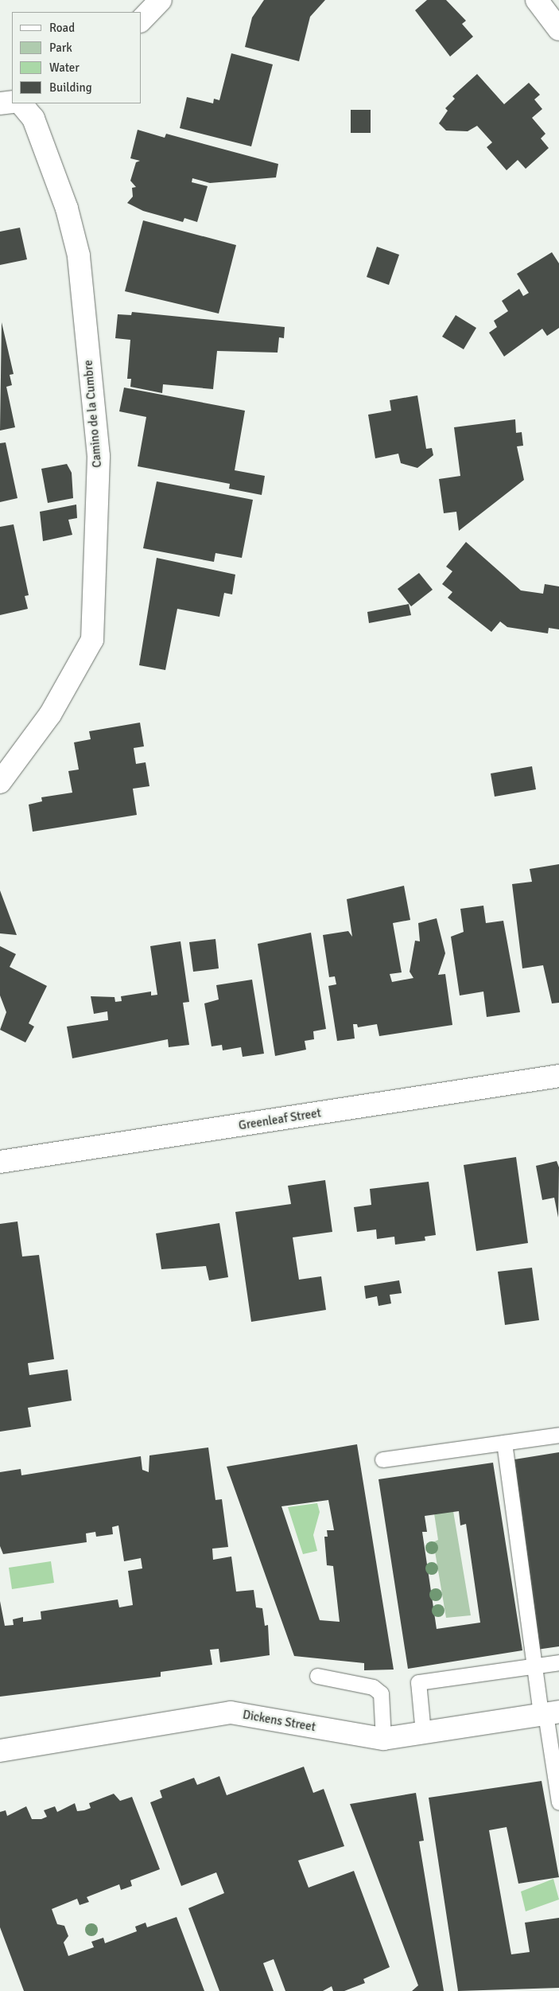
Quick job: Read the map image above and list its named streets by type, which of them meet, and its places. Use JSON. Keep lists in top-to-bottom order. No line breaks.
{"streets":{"street":["Camino de la Cumbre","Greenleaf Street","Dickens Street"]},"legend":["Road","Park","Water","Building"]}
